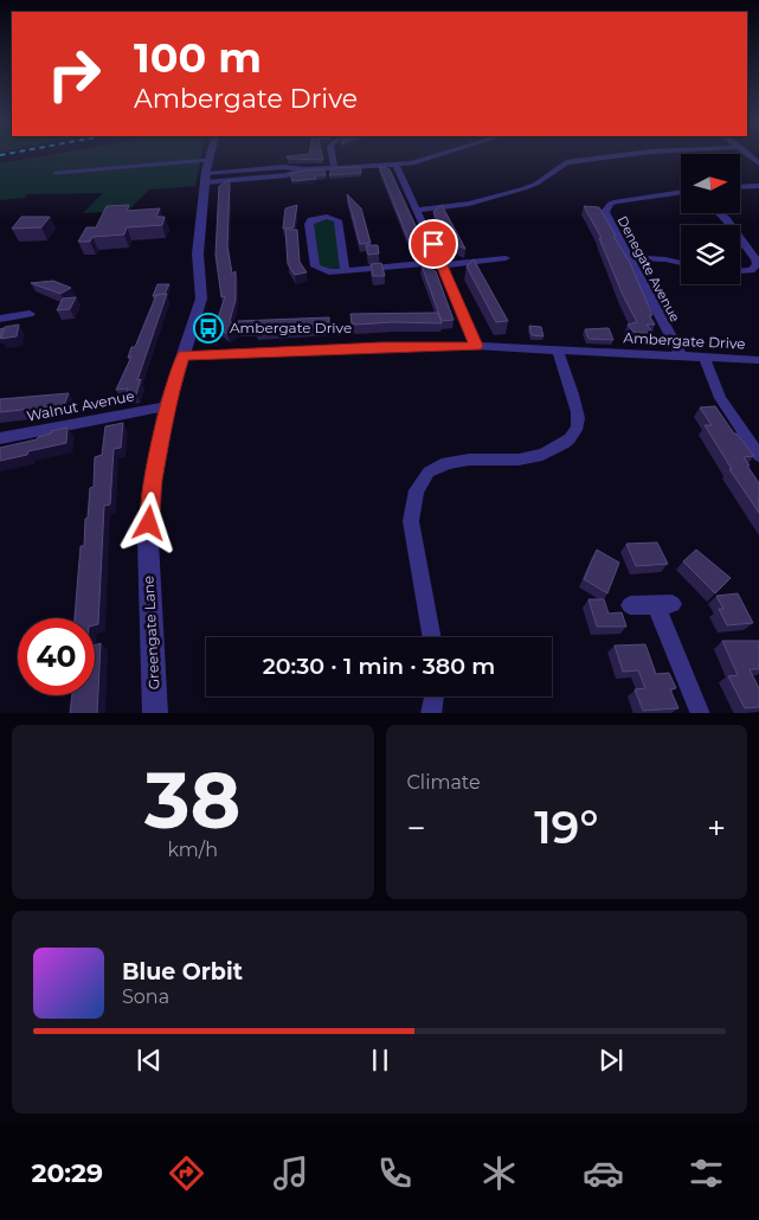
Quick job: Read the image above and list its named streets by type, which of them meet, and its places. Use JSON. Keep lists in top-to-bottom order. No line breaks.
{"streets":{"street":["Denegate Avenue","Ambergate Drive","Walnut Avenue","Greengate Lane"]},"crossings":[["Denegate Avenue","Ambergate Drive"],["Ambergate Drive","Greengate Lane"],["Walnut Avenue","Greengate Lane"]],"places":{"bus stop":["Ambergate Drive"]},"north":"right","page":{"turn":["100 m","Ambergate Drive"],"limit":"40","trip":"20:30 · 1 min · 380 m","tile":[["38","km/h"],"Climate"],"heat":["−","19°","+"],"song":["Blue Orbit","Sona"],"tabs":"20:29"}}
